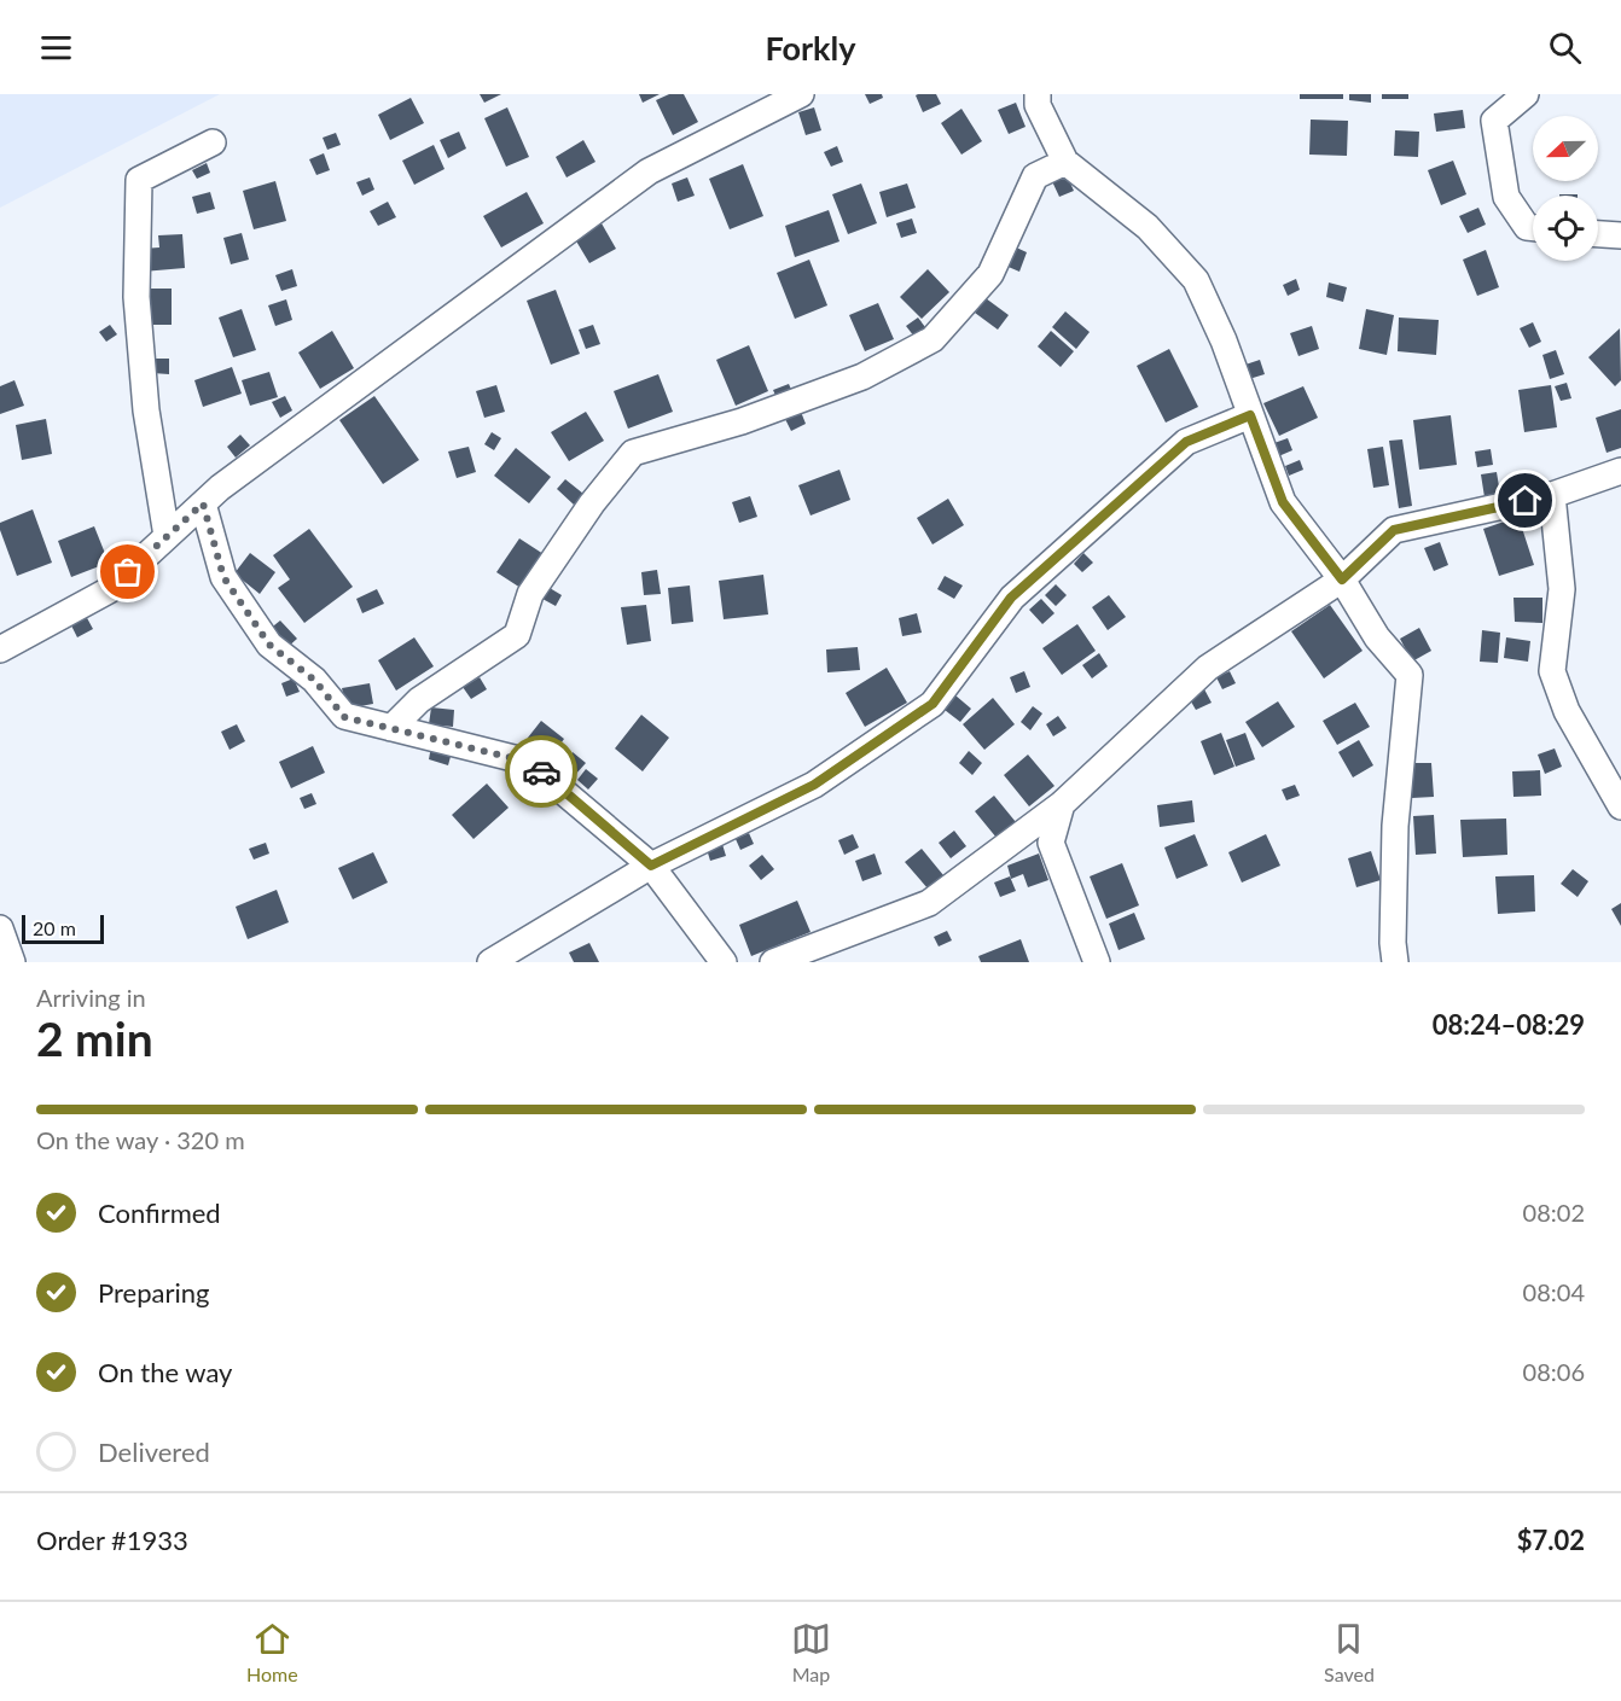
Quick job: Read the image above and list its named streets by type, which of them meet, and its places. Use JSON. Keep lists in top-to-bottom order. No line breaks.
{"scale_bar":"20 m","north":"left","page":{"header":"Forkly","scale":"20 m","heading":["2 min","Arriving in","08:24–08:29"],"panel":["Order #1933","$7.02"],"bar":"On the way · 320 m","list":[["Confirmed","08:02"],["Preparing","08:04"],["On the way","08:06"],"Delivered"],"tabs":["Home","Map","Saved"]}}
